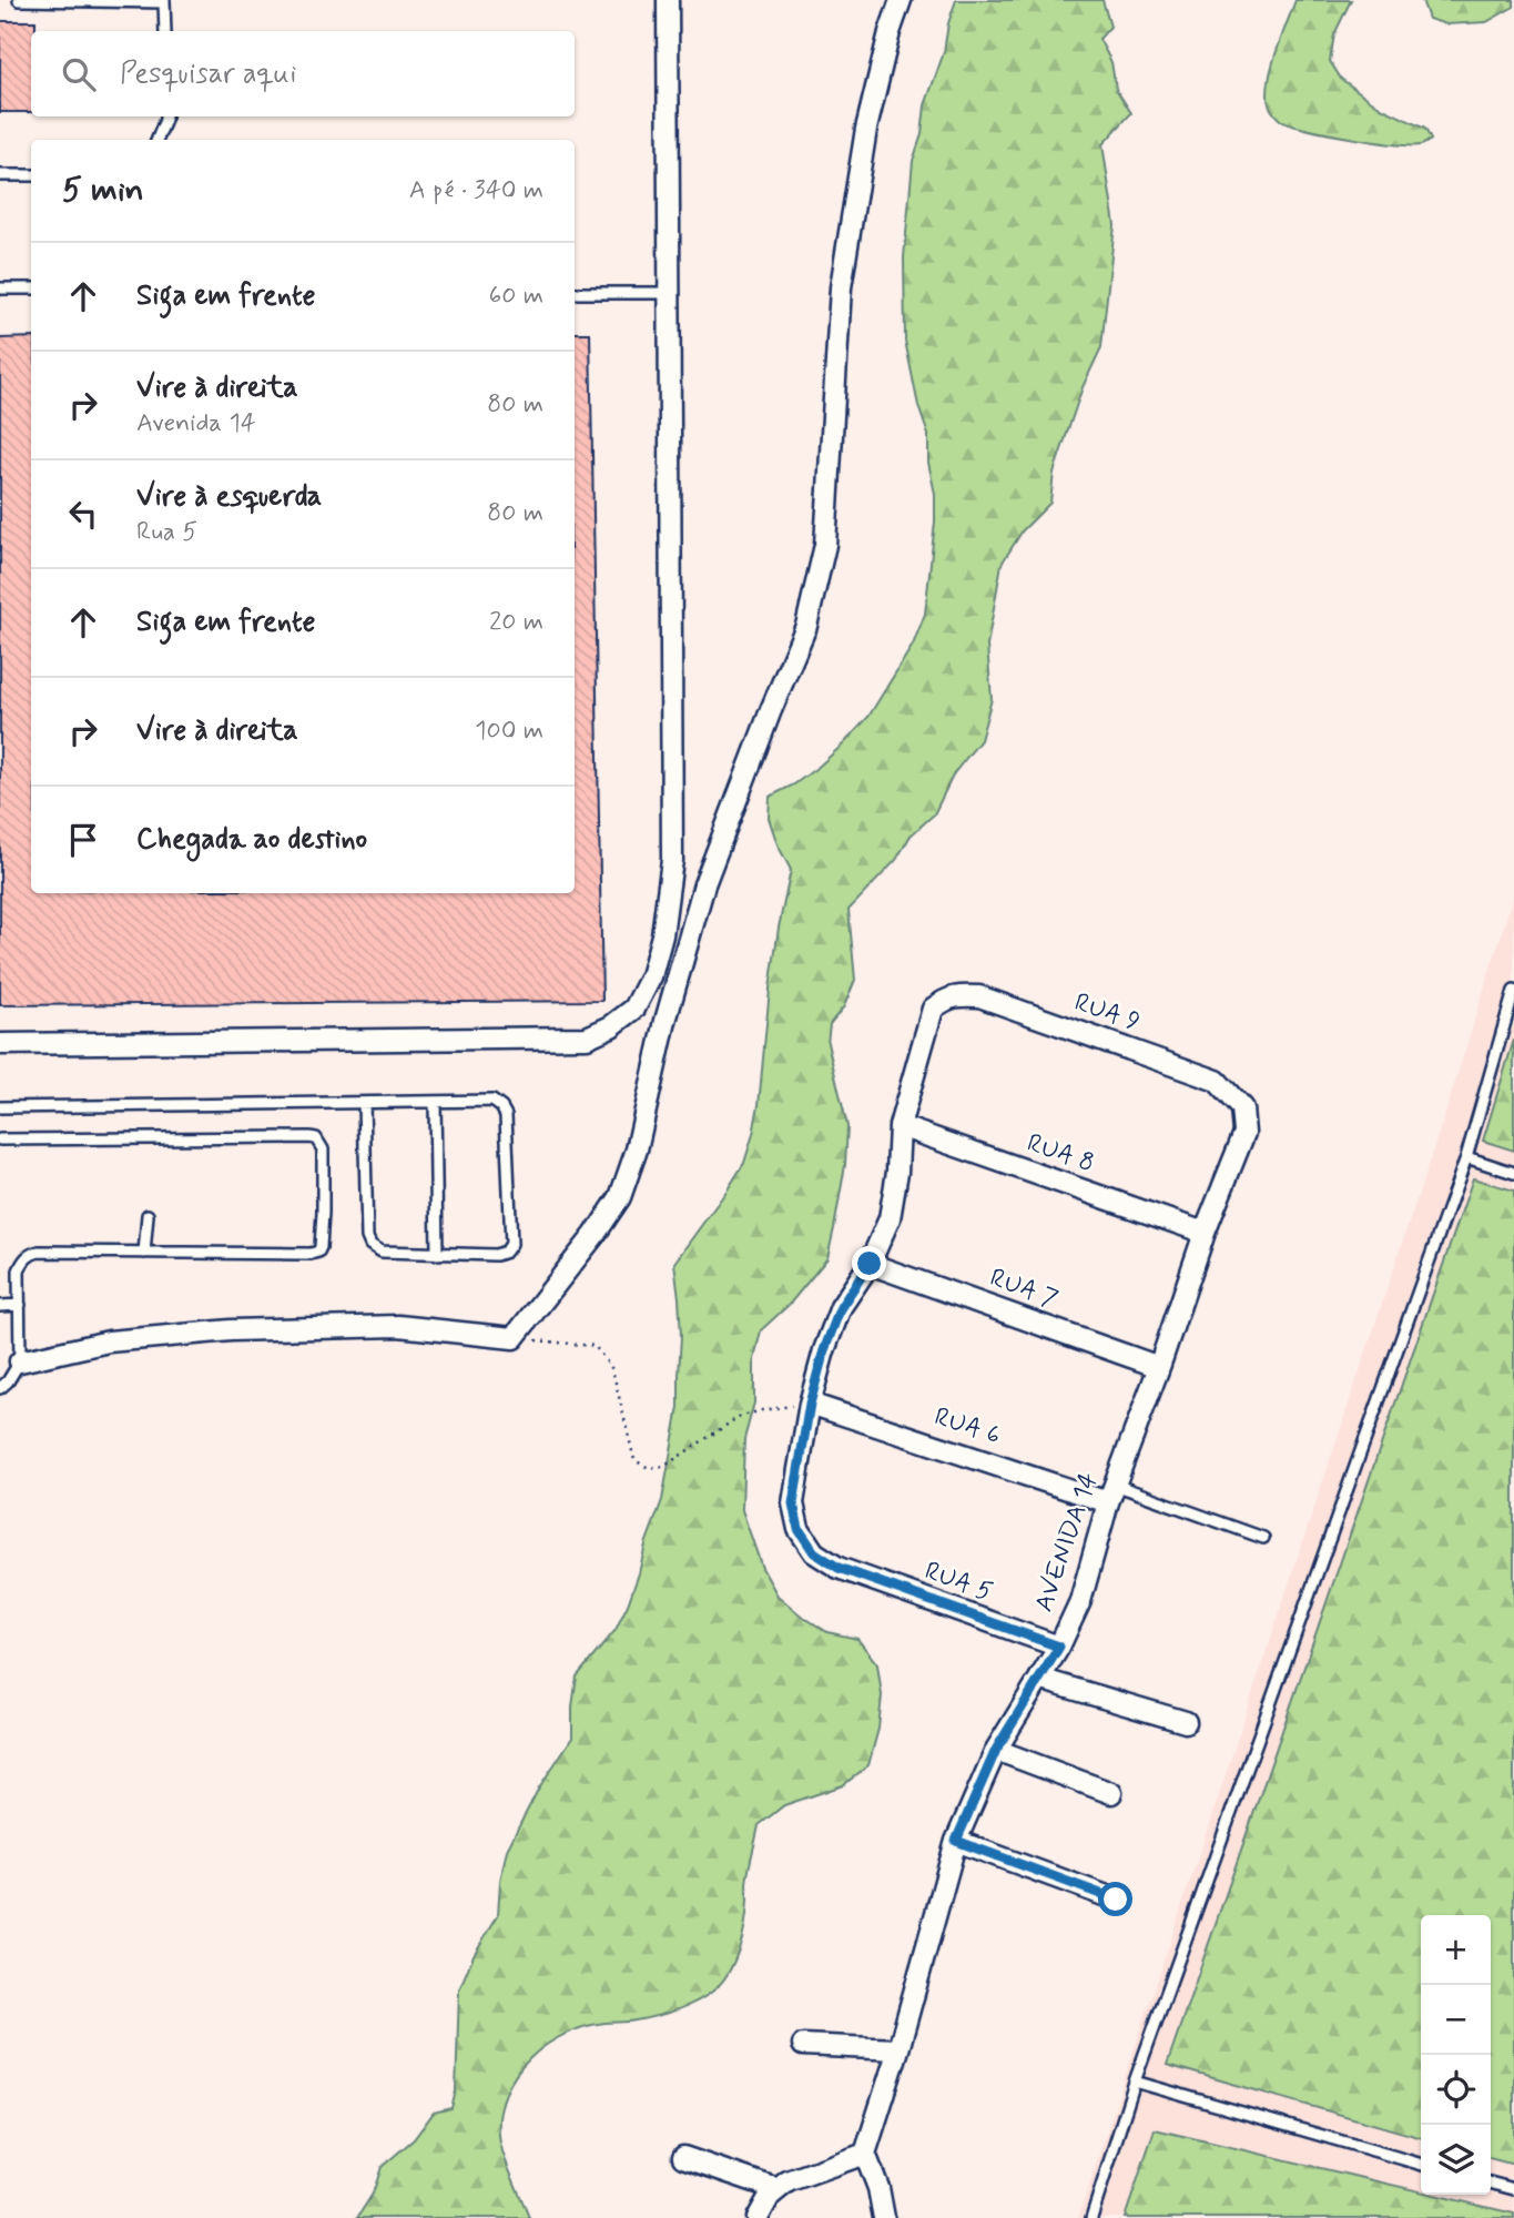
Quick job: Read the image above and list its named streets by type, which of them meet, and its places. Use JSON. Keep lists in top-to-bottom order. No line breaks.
{"streets":{"street":["RUA 9","RUA 8","RUA 7","RUA 6","AVENIDA 14","RUA 5"]},"crossings":[["RUA 9","AVENIDA 14"],["RUA 9","RUA 5"],["RUA 8","AVENIDA 14"],["RUA 8","RUA 5"],["RUA 7","AVENIDA 14"],["RUA 7","RUA 5"],["RUA 6","AVENIDA 14"],["RUA 6","RUA 5"],["AVENIDA 14","RUA 5"]],"page":{"search":"Pesquisar aqui","heading":["5 min","A pé · 340 m"],"list":[["Siga em frente","60 m"],["Vire à direita","Avenida 14","80 m"],["Vire à esquerda","Rua 5","80 m"],["Siga em frente","20 m"],["Vire à direita","100 m"],"Chegada ao destino"],"map_buttons":["+","−"]}}
